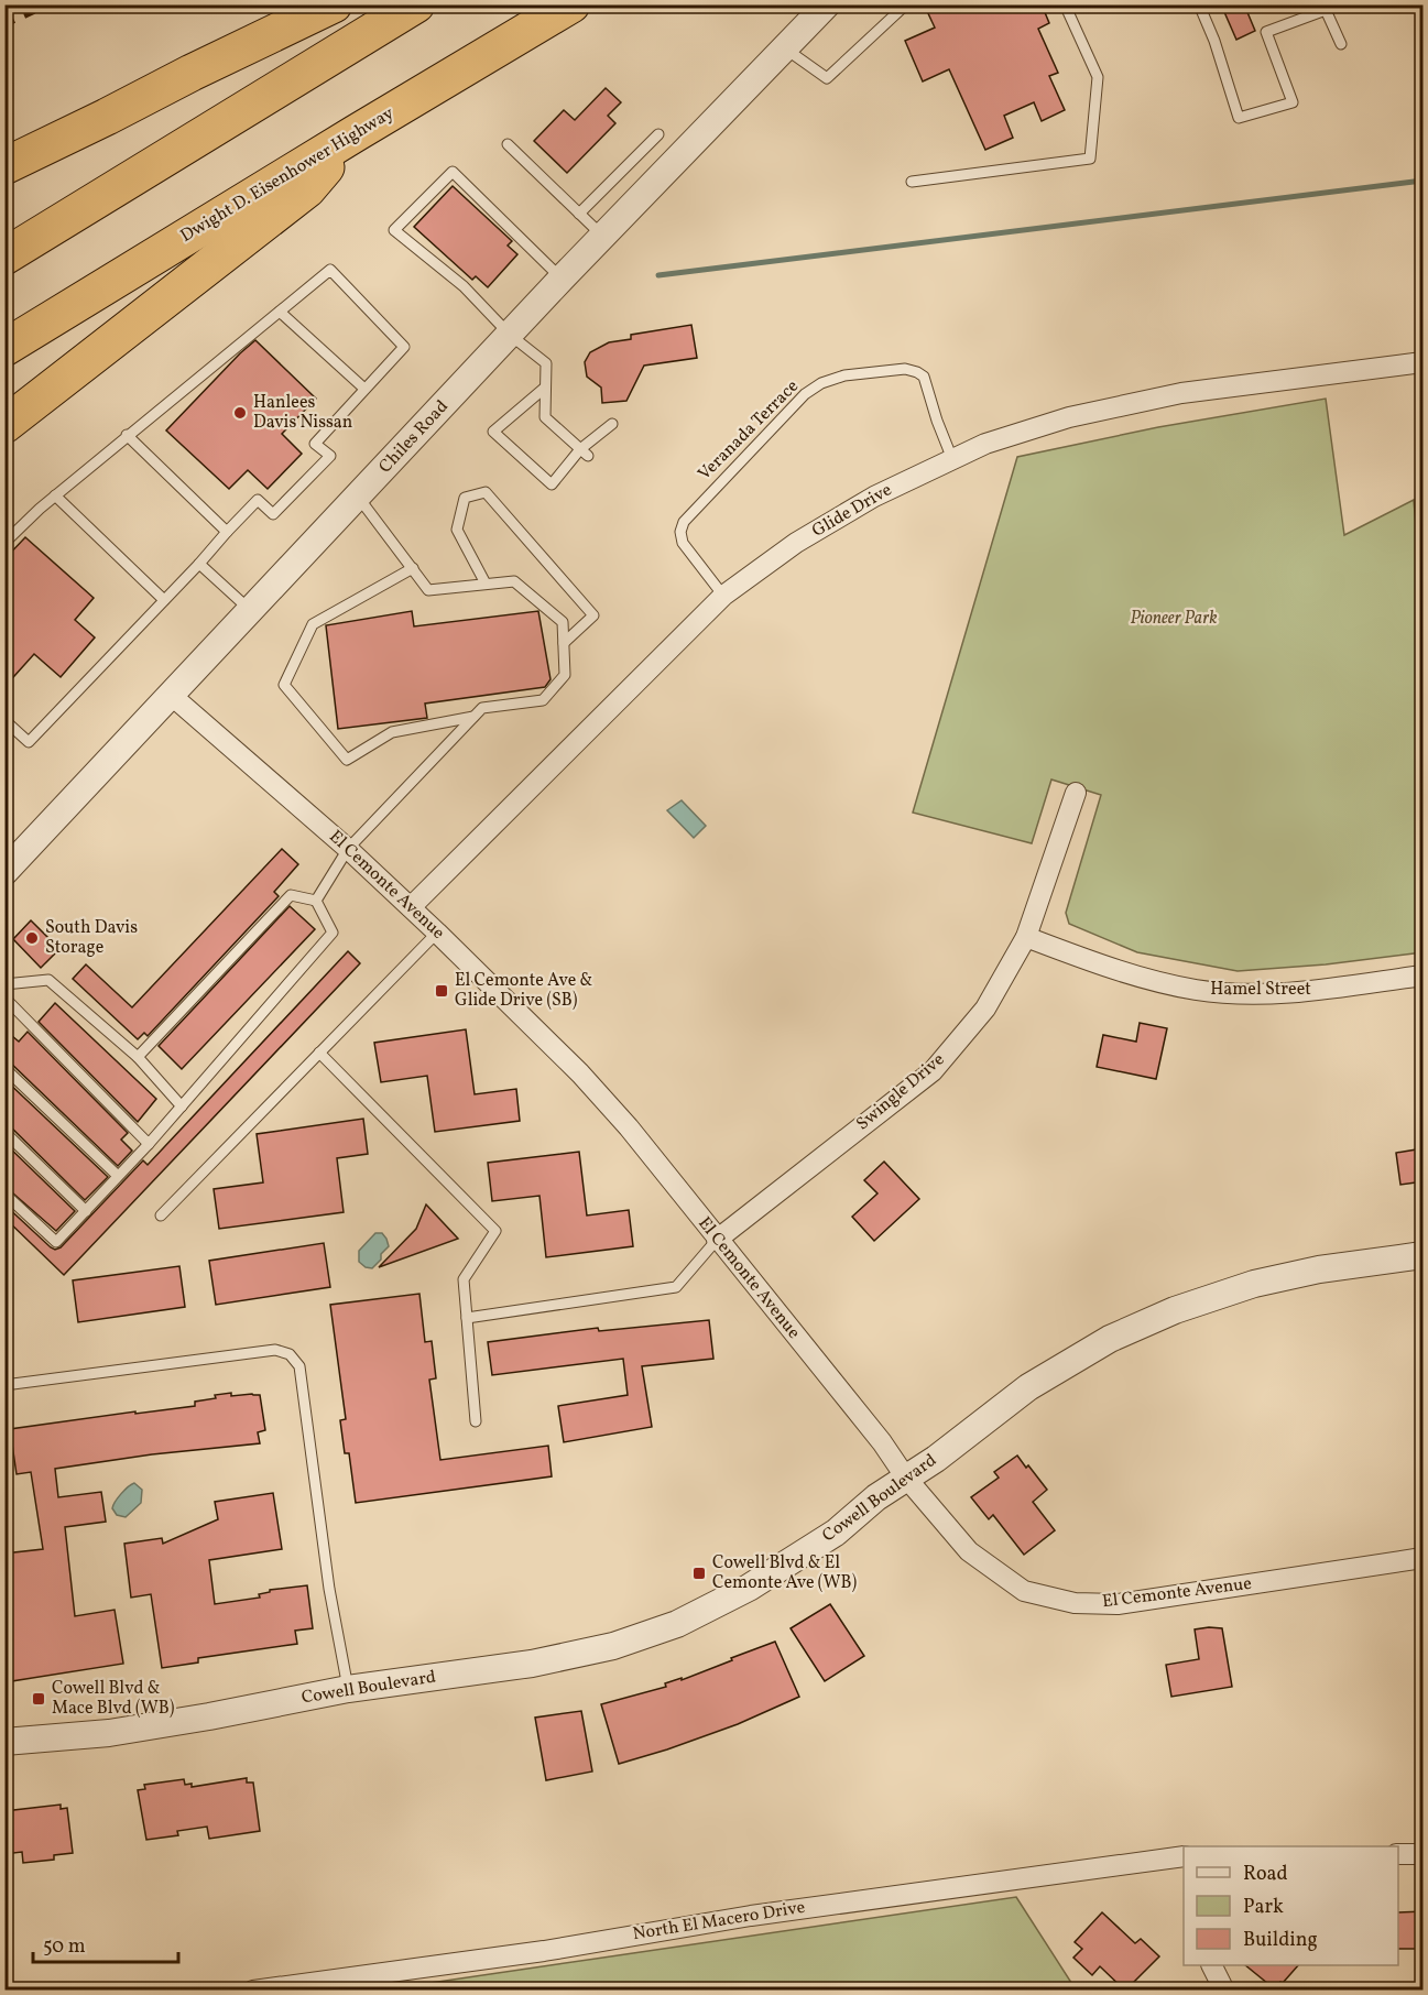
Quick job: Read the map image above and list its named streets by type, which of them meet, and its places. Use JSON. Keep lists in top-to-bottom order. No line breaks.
{"streets":{"highway":["Dwight D. Eisenhower Highway"],"street":["Chiles Road","Glide Drive","El Cemonte Avenue","Hamel Street","Swingle Drive","Cowell Boulevard","North El Macero Drive"],"lane":["Veranada Terrace"]},"crossings":[["Veranada Terrace","Glide Drive"],["Chiles Road","El Cemonte Avenue"],["Glide Drive","El Cemonte Avenue"],["El Cemonte Avenue","Swingle Drive"],["El Cemonte Avenue","Cowell Boulevard"],["Hamel Street","Swingle Drive"]],"parks":["Pioneer Park"],"places":{"other":["Hanlees Davis Nissan","South Davis Storage"],"transit":["El Cemonte Ave & Glide Drive (SB)","Cowell Blvd & El Cemonte Ave (WB)","Cowell Blvd & Mace Blvd (WB)"]},"legend":["Road","Park","Building"],"scale_bar":"50 m"}
